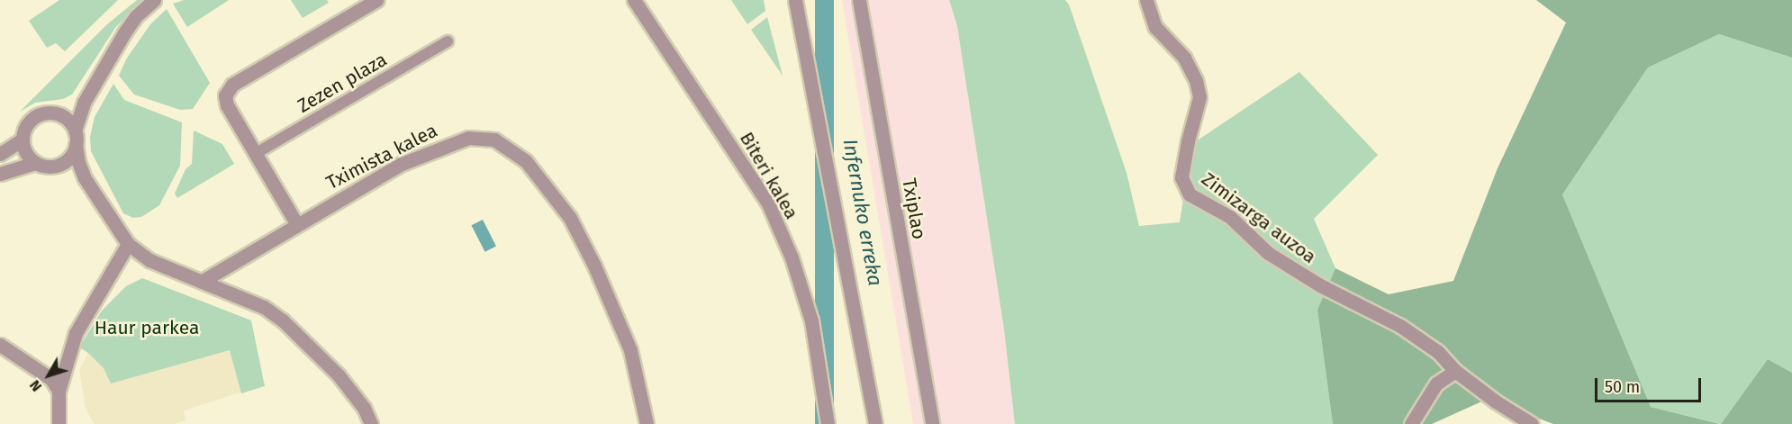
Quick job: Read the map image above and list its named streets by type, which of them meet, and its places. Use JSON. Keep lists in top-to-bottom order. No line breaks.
{"streets":{"street":["Zezen plaza","Tximista kalea","Biteri kalea","Txiplao","Zimizarga auzoa"]},"water":["Infernuko erreka"],"parks":["Haur parkea"],"scale_bar":"50 m","north":"bottom left"}
